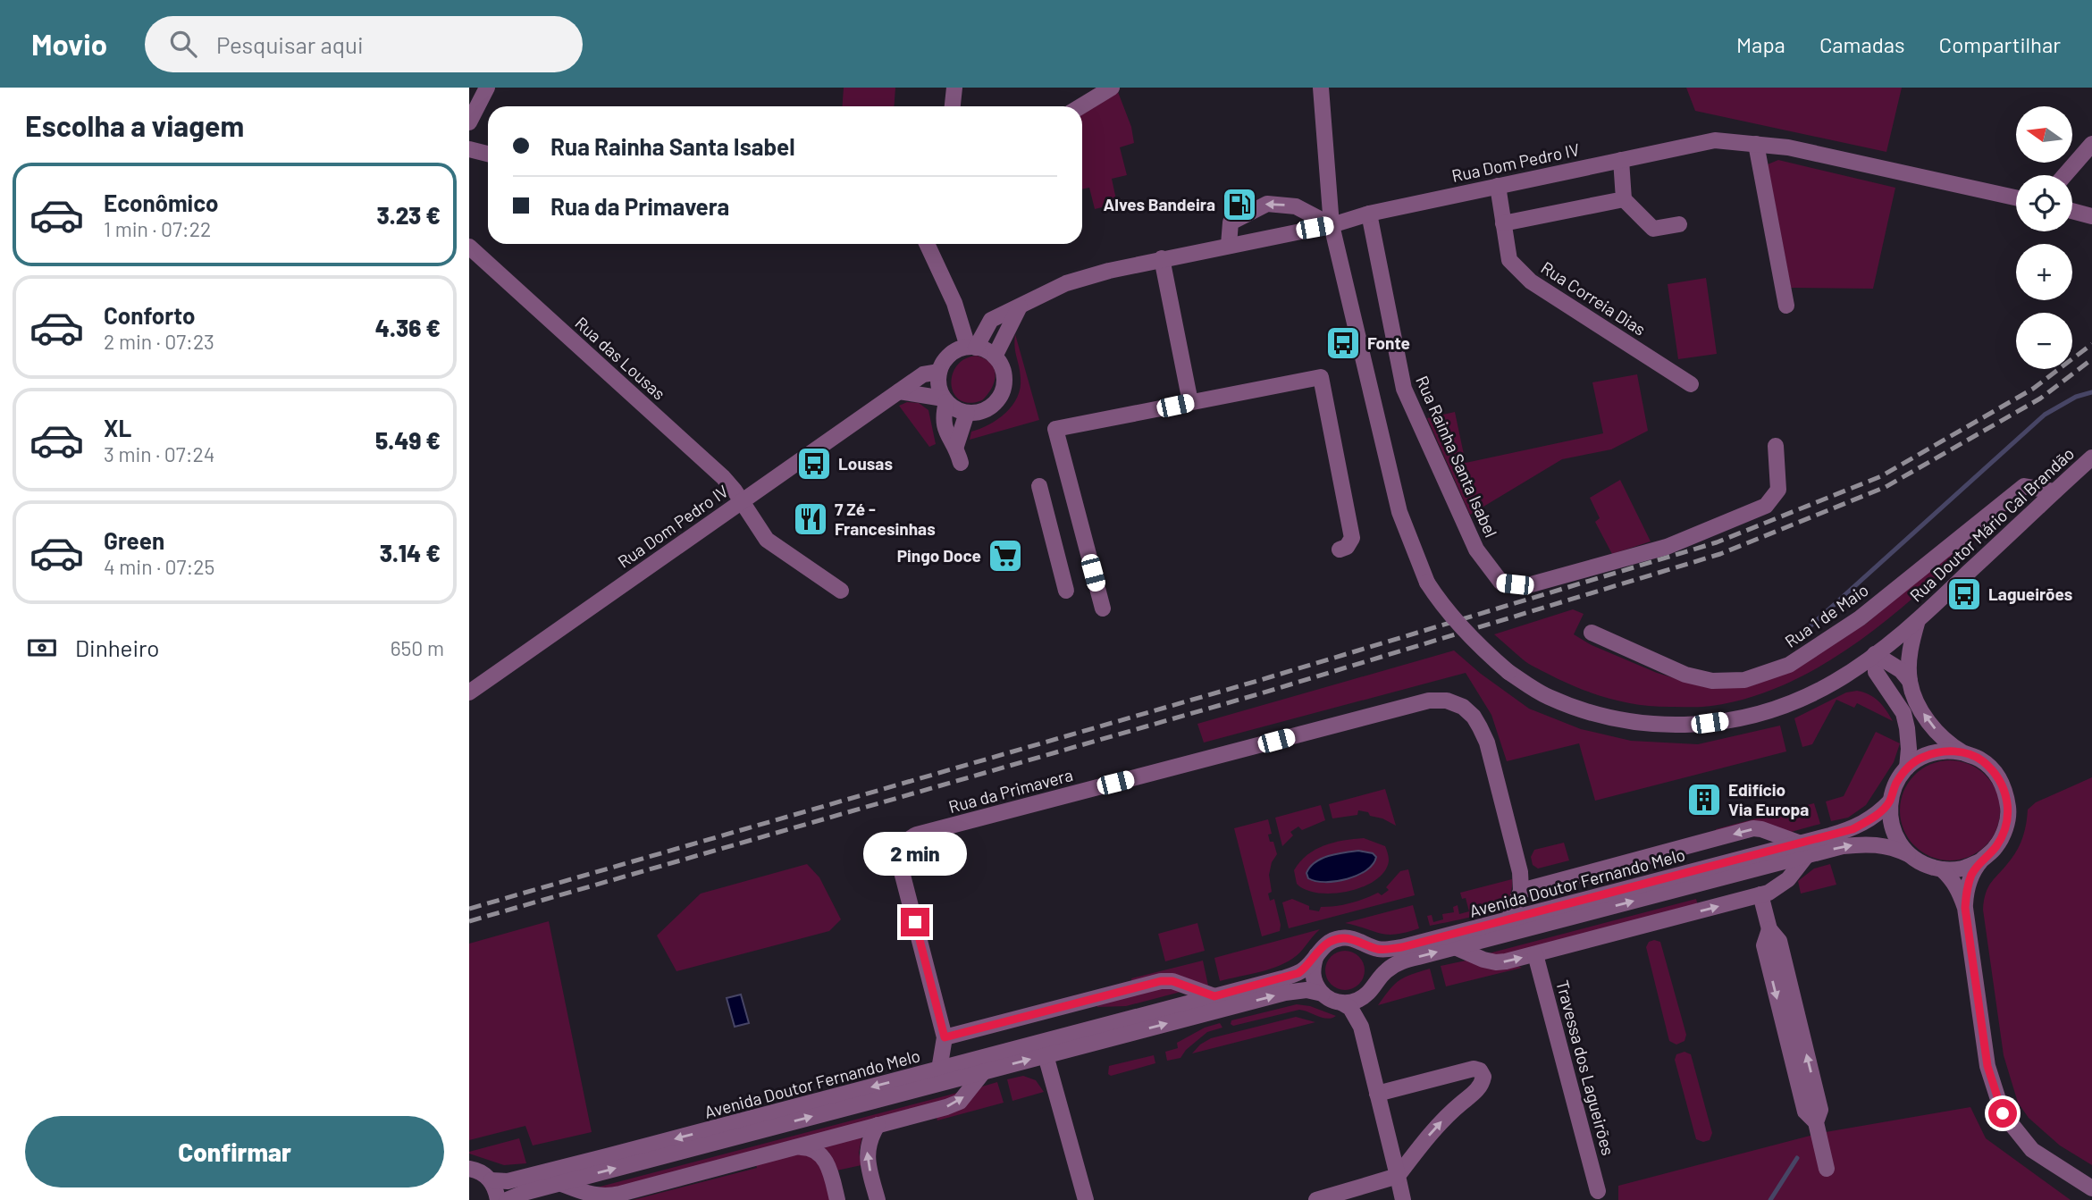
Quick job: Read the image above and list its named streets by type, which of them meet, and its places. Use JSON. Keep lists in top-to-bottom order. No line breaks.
{"streets":{"street":["Rua Dom Pedro IV","Rua Correia Dias","Rua das Lousas","Rua Rainha Santa Isabel","Rua Doutor Mário Cal Brandão","Rua 1 de Maio","Rua da Primavera","Avenida Doutor Fernando Melo","Travessa dos Lagueirões"]},"crossings":[["Rua Dom Pedro IV","Rua Correia Dias"],["Rua Dom Pedro IV","Rua das Lousas"],["Rua Dom Pedro IV","Rua Rainha Santa Isabel"],["Rua Dom Pedro IV","Rua Doutor Mário Cal Brandão"],["Rua Doutor Mário Cal Brandão","Rua 1 de Maio"],["Rua da Primavera","Avenida Doutor Fernando Melo"]],"places":{"fuel station":["Alves Bandeira"],"bus stop":["Fonte","Lousas","Lagueirões"],"restaurant":["7 Zé - Francesinhas"],"supermarket":["Pingo Doce"],"building":["Edifício Via Europa"]},"north":"left","page":{"header":"Movio","search":"Pesquisar aqui","nav":["Mapa","Camadas","Compartilhar"],"heading":"Escolha a viagem","map_buttons":["+","−"],"banner":["Rua Rainha Santa Isabel","Rua da Primavera"],"list":[{"name":"Econômico","note":"1 min · 07:22","value":"3.23 €"},{"name":"Conforto","note":"2 min · 07:23","value":"4.36 €"},{"name":"XL","note":"3 min · 07:24","value":"5.49 €"},{"name":"Green","note":"4 min · 07:25","value":"3.14 €"}],"pay":["Dinheiro","650 m"],"bubble":"2 min","buttons":"Confirmar"}}
